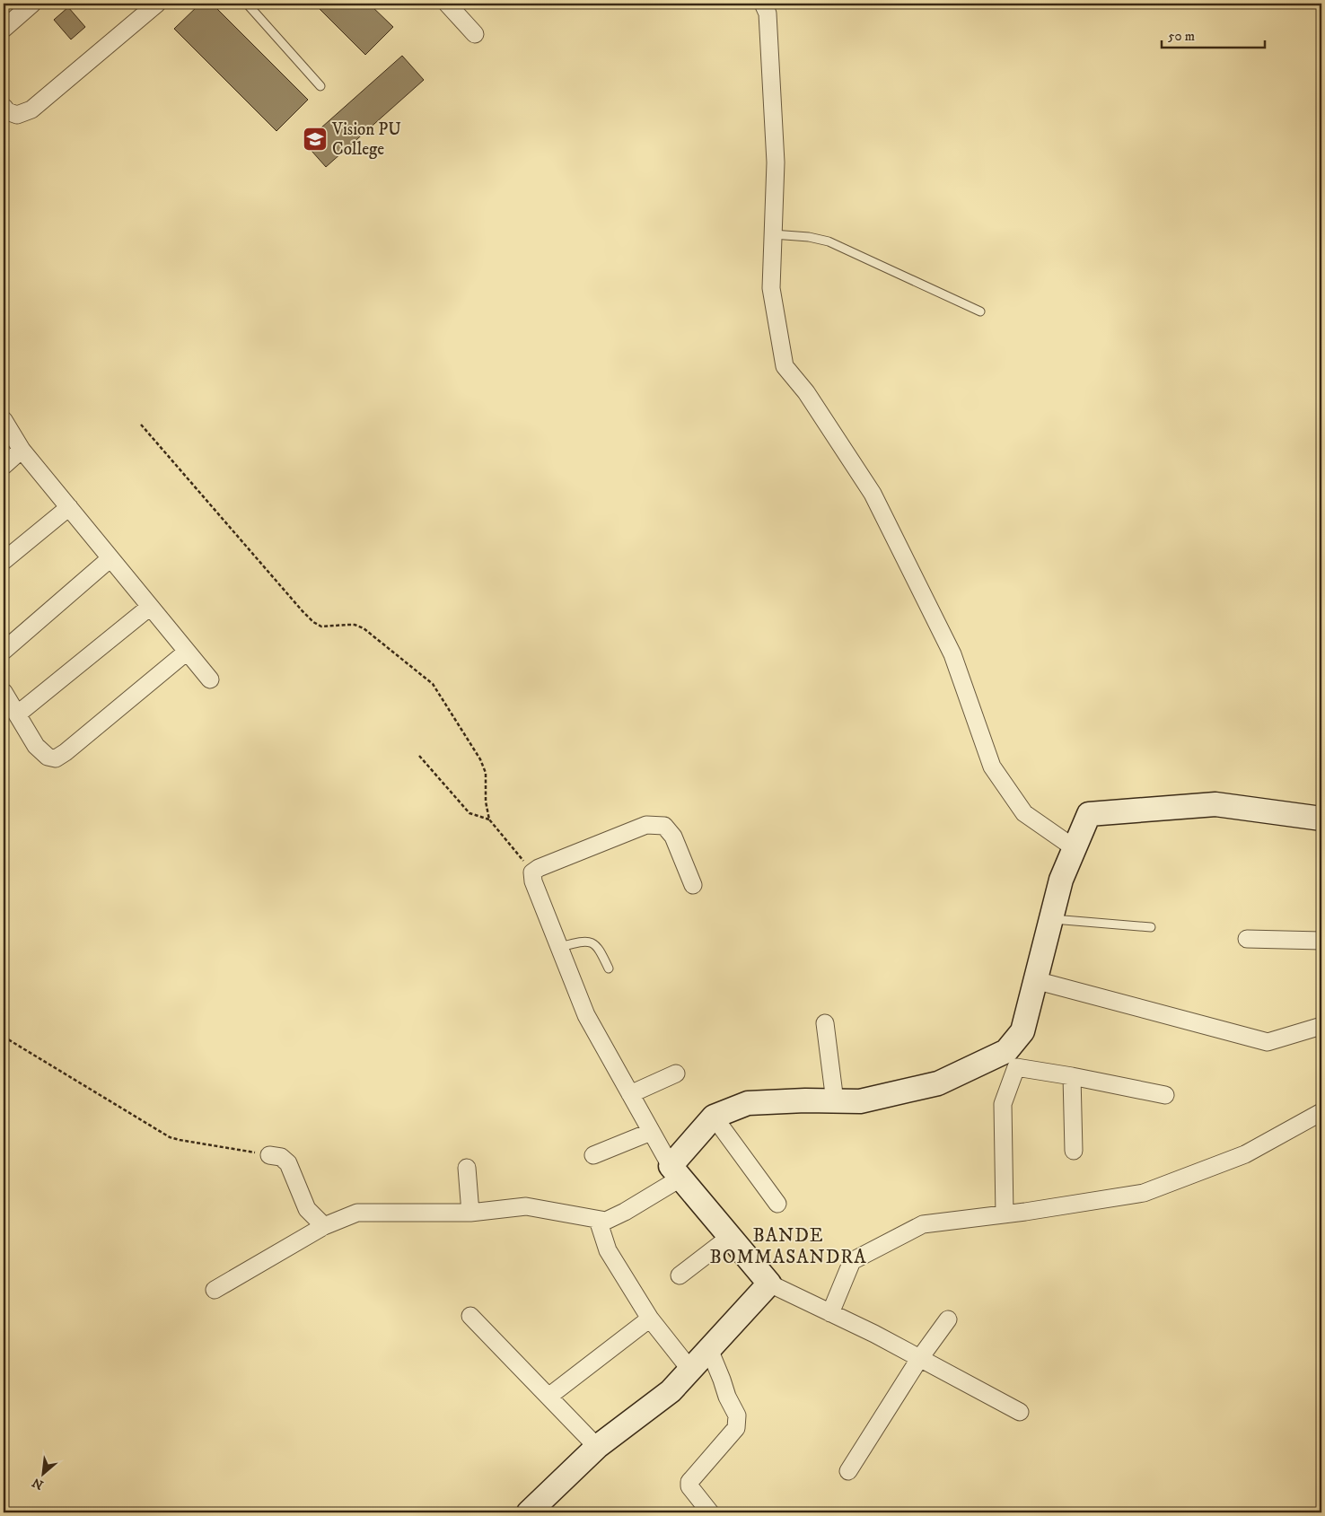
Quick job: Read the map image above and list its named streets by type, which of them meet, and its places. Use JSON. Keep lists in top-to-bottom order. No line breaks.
{"districts":["BANDE BOMMASANDRA"],"places":{"school or university":["Vision PU College"]},"scale_bar":"50 m","north":"bottom left"}
